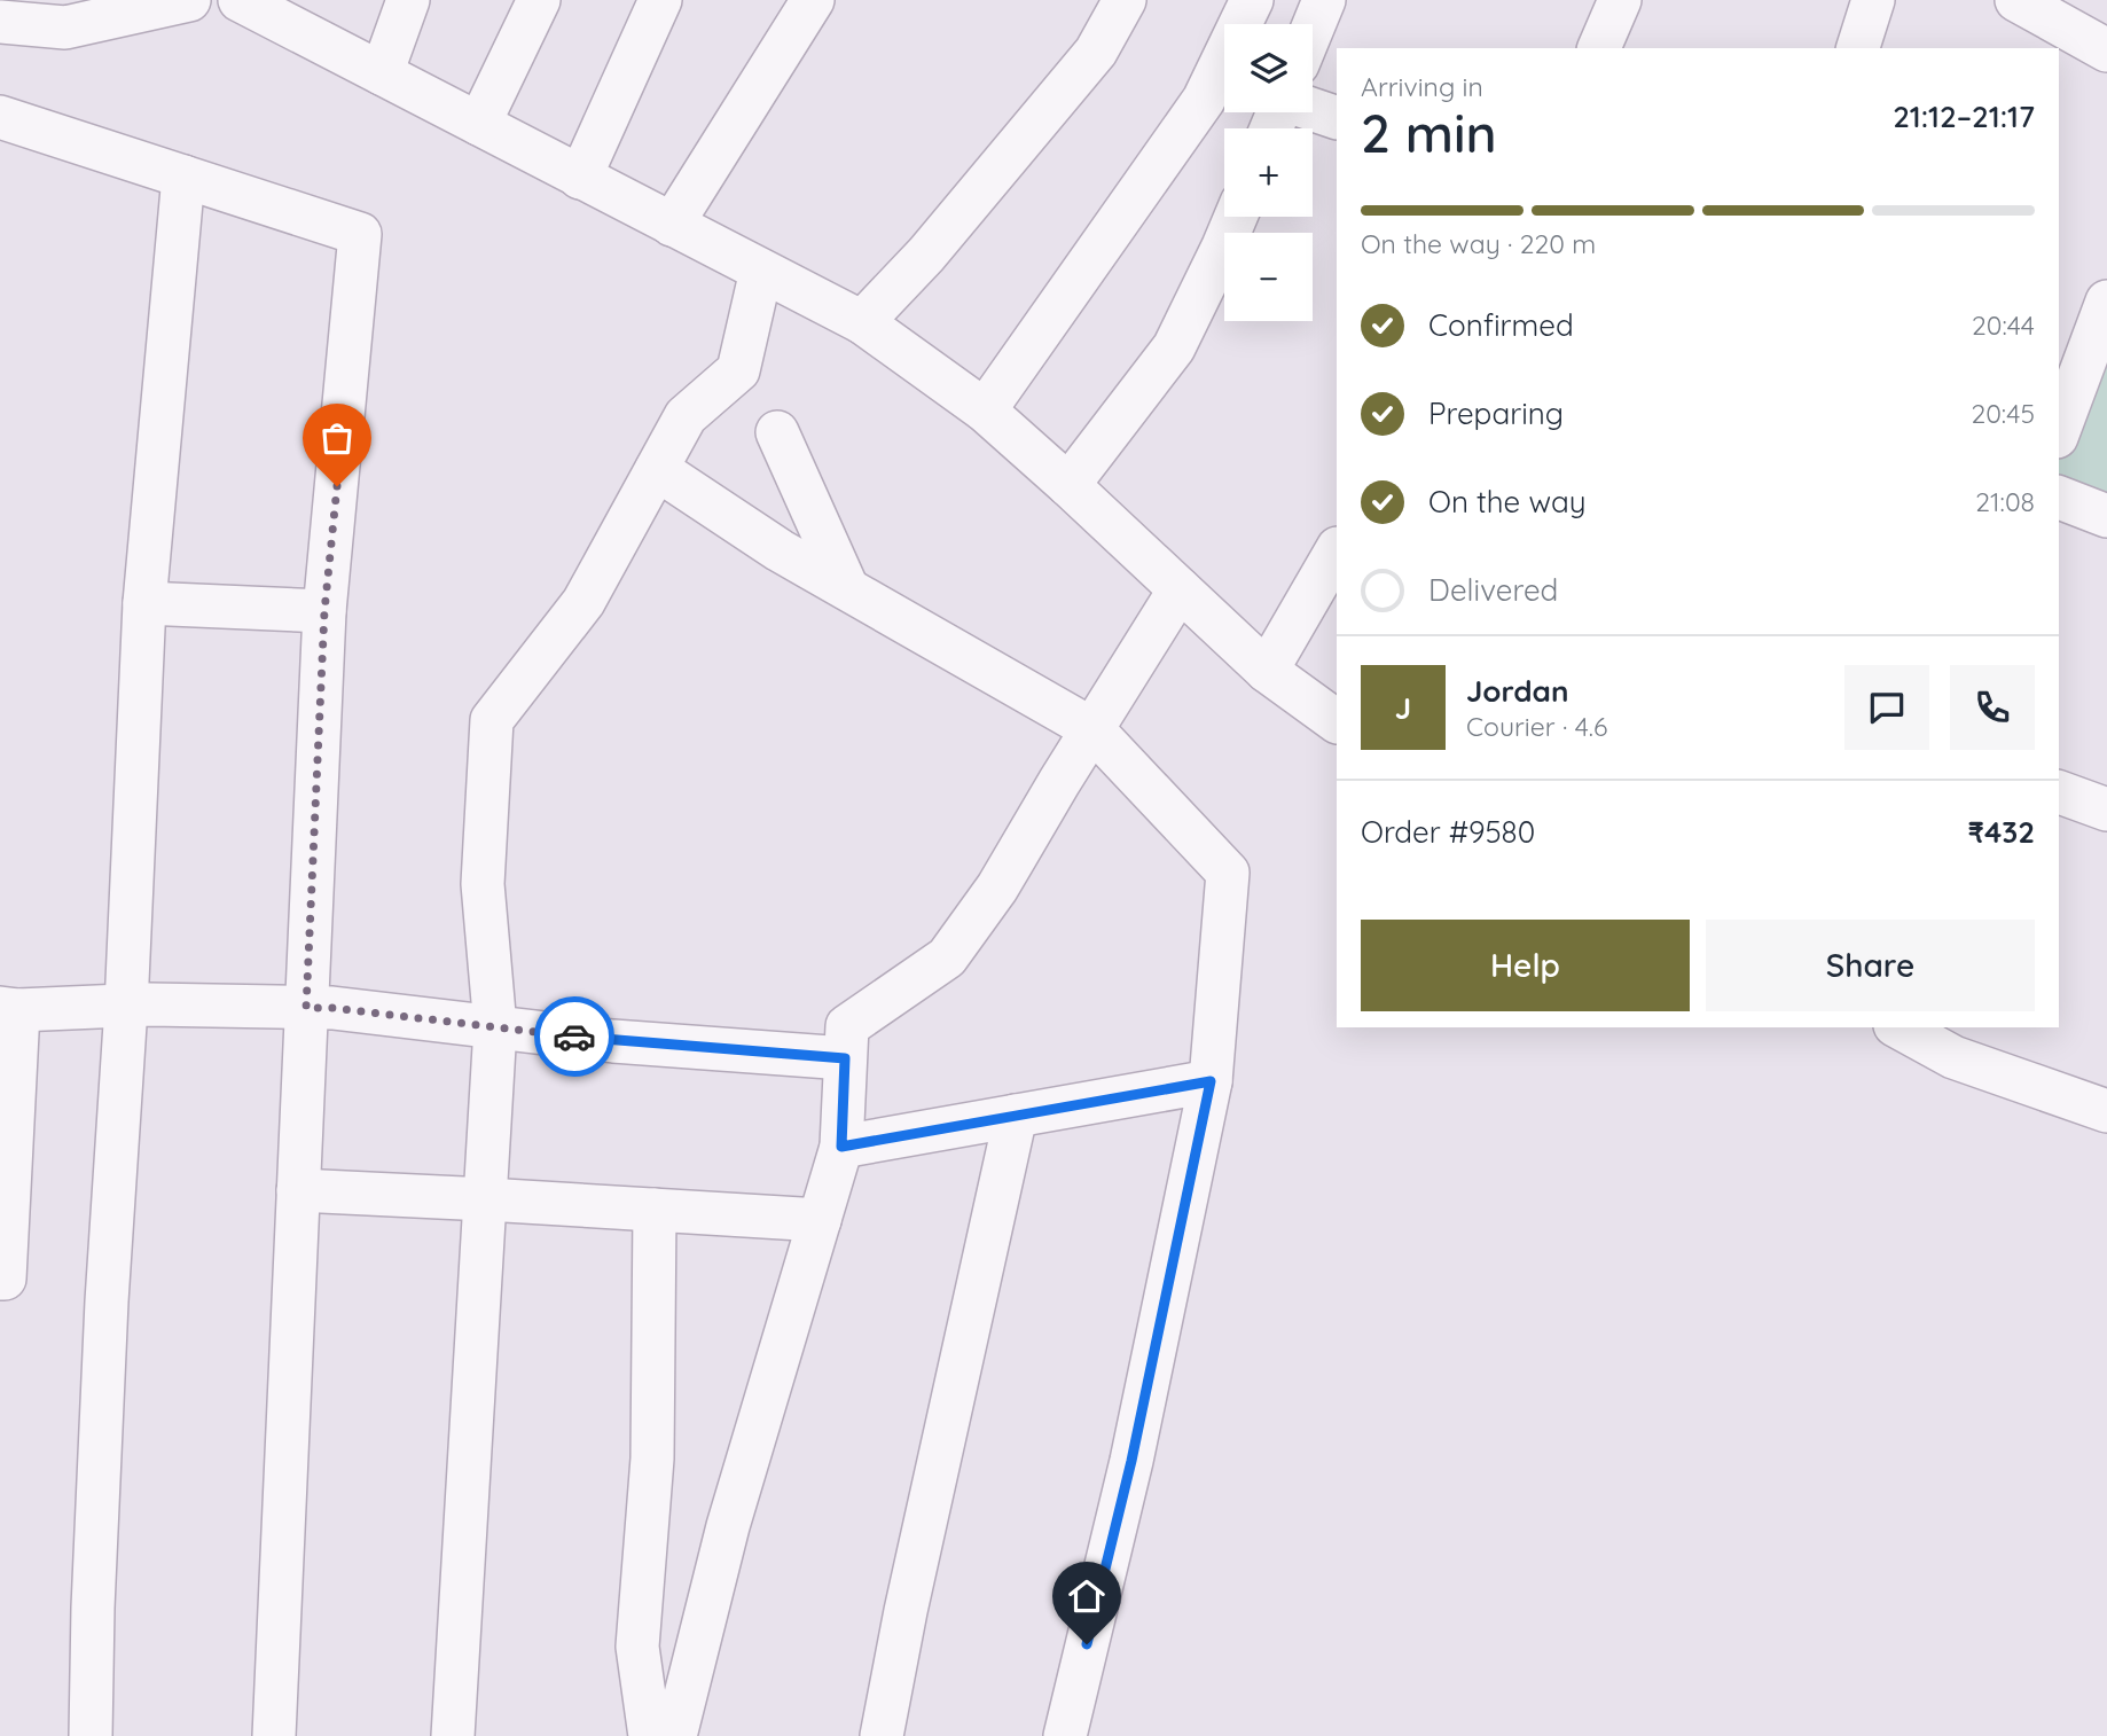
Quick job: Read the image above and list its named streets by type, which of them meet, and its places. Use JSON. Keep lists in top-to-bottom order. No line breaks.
{"page":{"map_buttons":["+","−"],"heading":["2 min","Arriving in","21:12–21:17"],"panel":["Jordan","Courier · 4.6","Order #9580","₹432"],"bar":"On the way · 220 m","list":[["Confirmed","20:44"],["Preparing","20:45"],["On the way","21:08"],"Delivered"],"round":"J","buttons":["Help","Share"]}}
